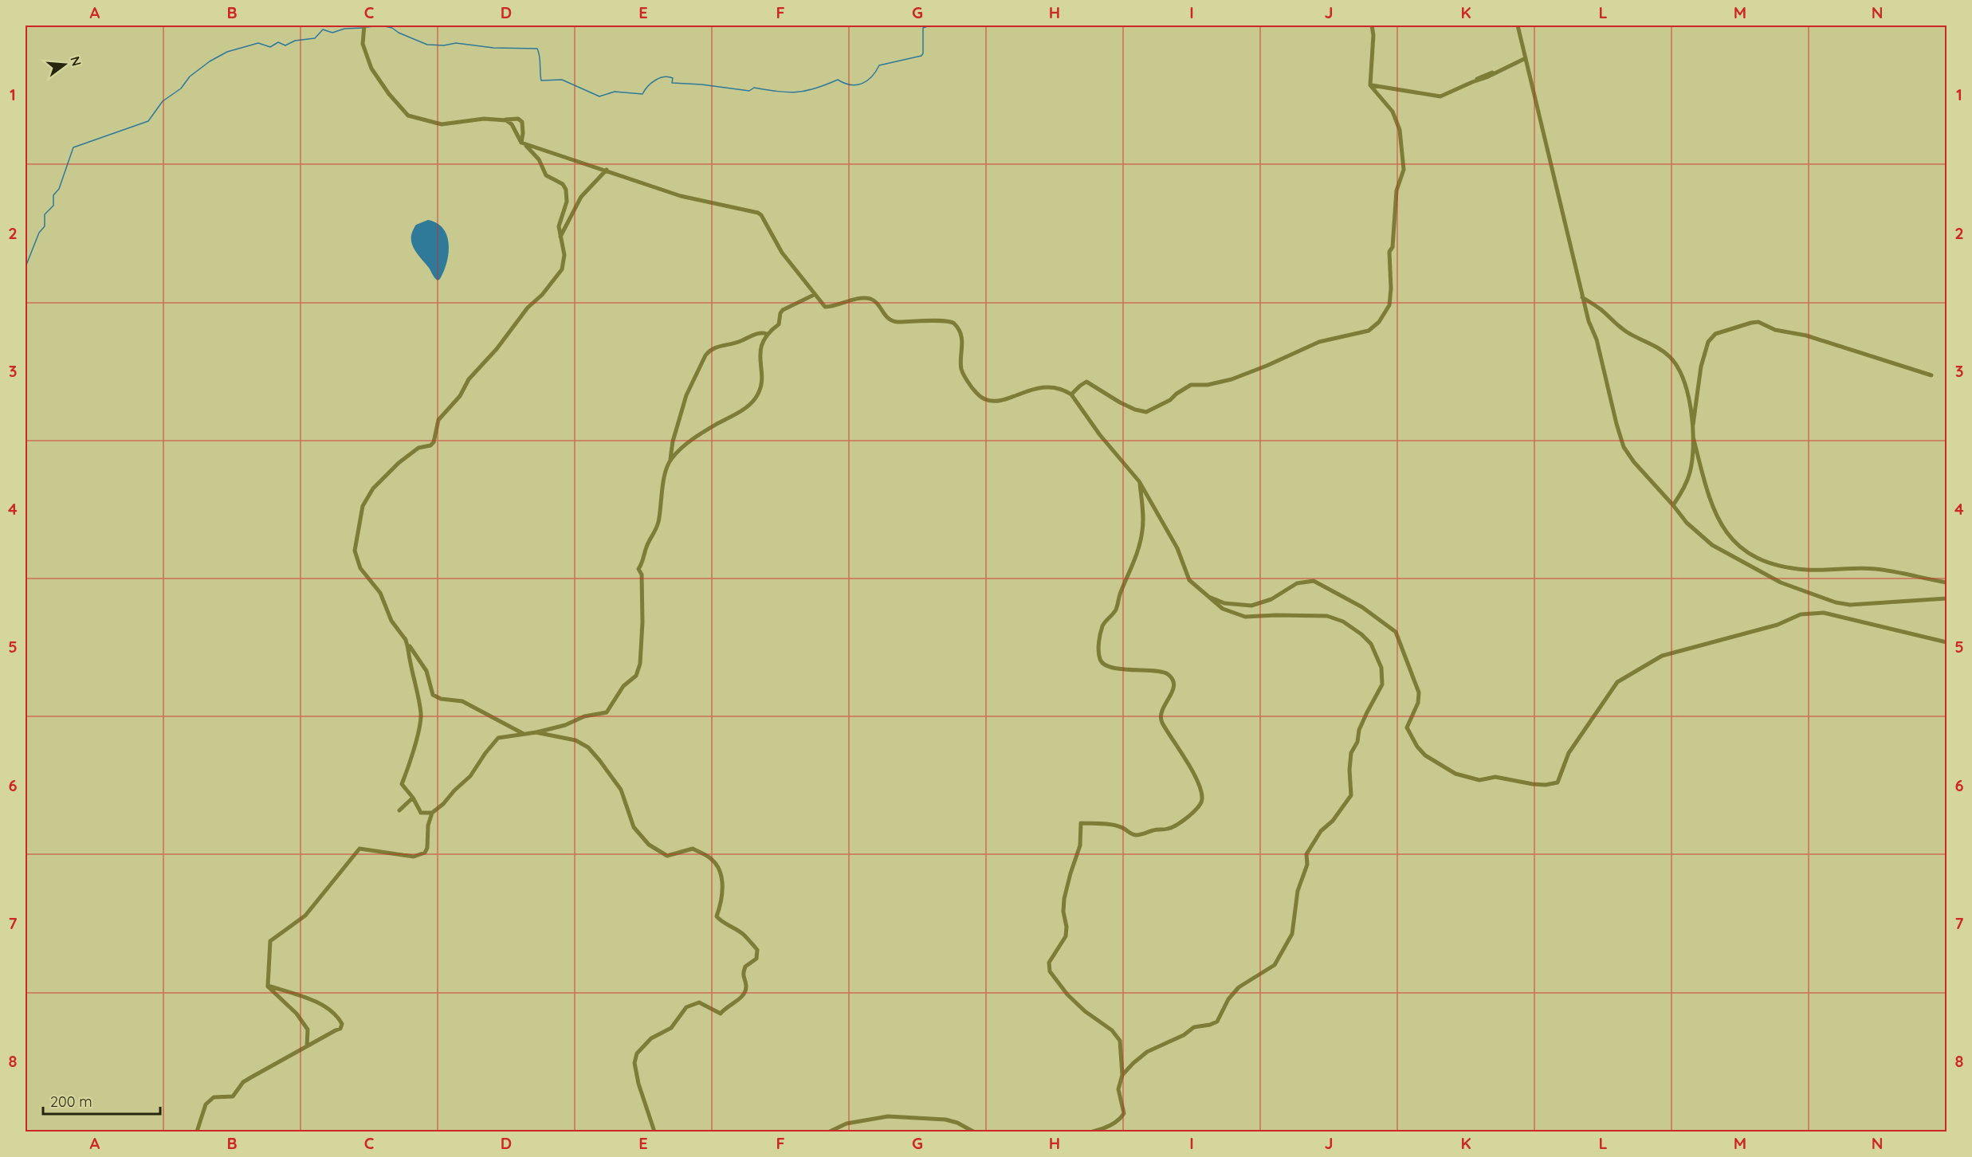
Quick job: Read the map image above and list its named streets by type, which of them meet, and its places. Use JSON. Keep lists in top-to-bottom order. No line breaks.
{"scale_bar":"200 m","north":"right","grid":{"columns":["A","B","C","D","E","F","G","H","I","J","K","L","M","N"],"rows":["1","2","3","4","5","6","7","8"]}}
